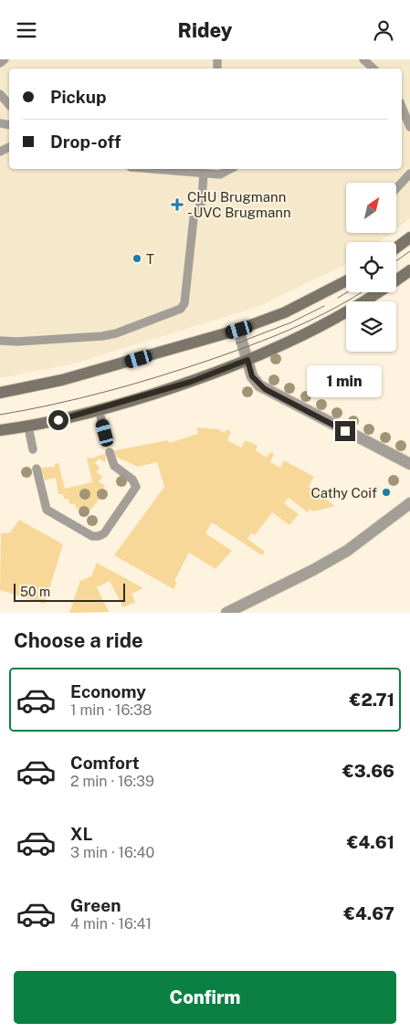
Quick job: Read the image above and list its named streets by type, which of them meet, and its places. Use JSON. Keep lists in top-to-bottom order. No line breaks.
{"places":{"health":["CHU Brugmann - UVC Brugmann"],"other":["T","Cathy Coif"]},"scale_bar":"50 m","north":"top right","page":{"header":"Ridey","banner":["Pickup","Drop-off"],"bubble":"1 min","scale":"50 m","heading":"Choose a ride","list":[{"name":"Economy","note":"1 min · 16:38","value":"€2.71"},{"name":"Comfort","note":"2 min · 16:39","value":"€3.66"},{"name":"XL","note":"3 min · 16:40","value":"€4.61"},{"name":"Green","note":"4 min · 16:41","value":"€4.67"}],"buttons":"Confirm"}}
